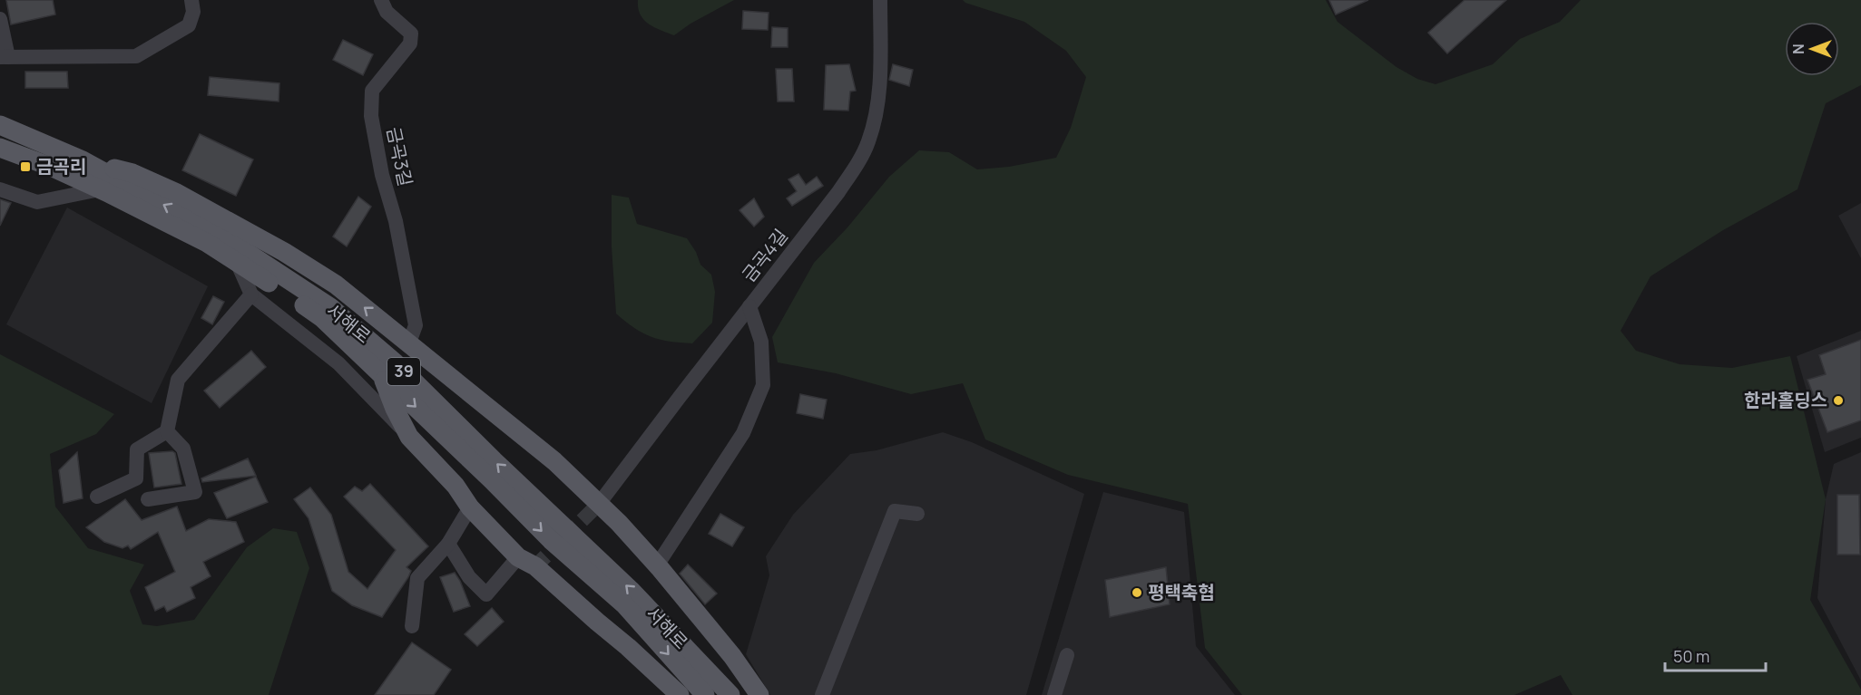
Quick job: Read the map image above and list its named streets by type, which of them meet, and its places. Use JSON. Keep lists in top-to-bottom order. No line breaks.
{"streets":{"main road":["서해로","39"],"street":["금곡3길","금곡4길"]},"places":{"transit":["금곡리"],"other":["한라홀딩스","평택축협"]},"scale_bar":"50 m","north":"left"}
